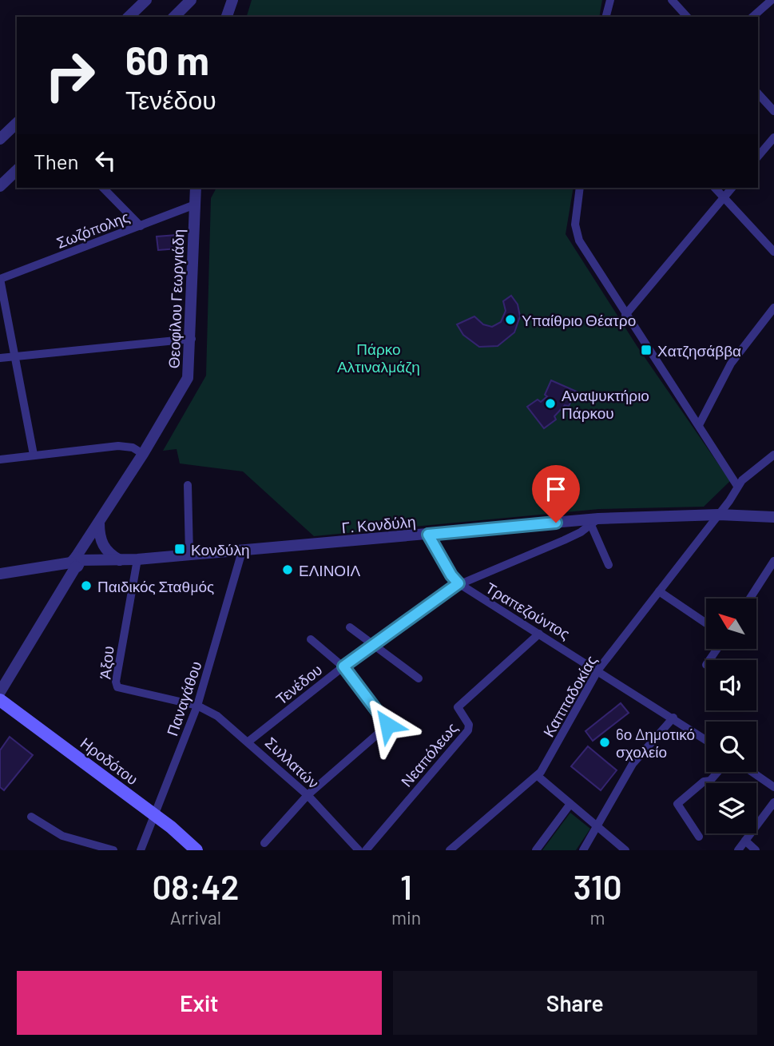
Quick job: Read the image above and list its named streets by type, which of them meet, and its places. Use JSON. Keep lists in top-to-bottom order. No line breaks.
{"streets":{"main road":["Ηροδότου"],"street":["Σωζόπολης","Θεοφίλου Γεωργιάδη","Γ. Κονδύλη","Τραπεζούντος","Άξου","Τενέδου","Καππαδοκίας","Παναγάθου","Νεαπόλεως","Συλλατών"]},"crossings":[["Σωζόπολης","Θεοφίλου Γεωργιάδη"],["Θεοφίλου Γεωργιάδη","Γ. Κονδύλη"],["Γ. Κονδύλη","Τραπεζούντος"],["Γ. Κονδύλη","Άξου"],["Γ. Κονδύλη","Τενέδου"],["Γ. Κονδύλη","Καππαδοκίας"],["Γ. Κονδύλη","Παναγάθου"],["Τραπεζούντος","Τενέδου"],["Τραπεζούντος","Καππαδοκίας"],["Τραπεζούντος","Νεαπόλεως"],["Άξου","Παναγάθου"],["Άξου","Συλλατών"],["Τενέδου","Συλλατών"],["Παναγάθου","Ηροδότου"],["Παναγάθου","Συλλατών"]],"parks":["Πάρκο Αλτιναλμάζη"],"places":{"other":["Υπαίθριο Θέατρο","Αναψυκτήριο Πάρκου","ΕΛΙΝΟΙΛ","Παιδικός Σταθμός","6ο Δημοτικό σχολείο"],"transit":["Χατζησάββα","Κονδύλη"]},"north":"top left","page":{"turn":["60 m","Τενέδου"],"then":"Then","eta":["08:42","Arrival","1","min","310","m"],"buttons":["Exit","Share"]}}
